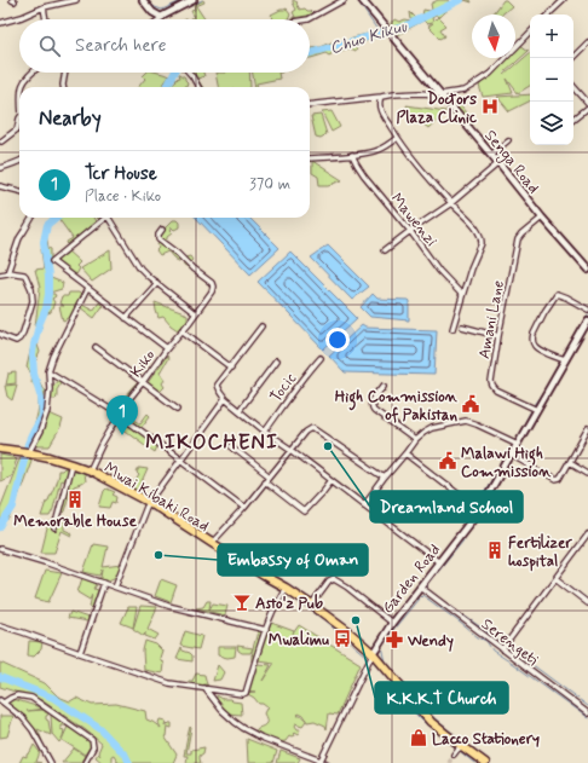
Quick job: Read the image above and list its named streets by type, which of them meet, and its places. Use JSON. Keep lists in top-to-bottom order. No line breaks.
{"streets":{"main road":["Mwai Kibaki Road"],"street":["Senga Road","Mawenzi","Amani Lane","Kiko","Tocic","Garden Road","Serengeti"]},"crossings":[["Senga Road","Amani Lane"],["Amani Lane","Garden Road"],["Kiko","Mwai Kibaki Road"],["Mwai Kibaki Road","Garden Road"],["Garden Road","Serengeti"]],"districts":["MIKOCHENI"],"water":["Chuo Kikuu"],"places":{"hospital":["Doctors Plaza Clinic"],"public building":["High Commission of Pakistan","Malawi High Commission"],"other":["Dreamland School","Embassy of Oman","K.K.K.T Church"],"building":["Memorable House","Fertilizer hospital"],"bar":["Asto'z Pub"],"bus stop":["Mwalimu"],"pharmacy":["Wendy"],"shop":["Lacco Stationery"]},"north":"bottom","page":{"map_buttons":["+","−"],"search":"Search here","heading":"Nearby","list":[{"mark":"1","name":"Tcr House","note":"Place · Kiko","value":"370 m"}],"pins":"1"}}
